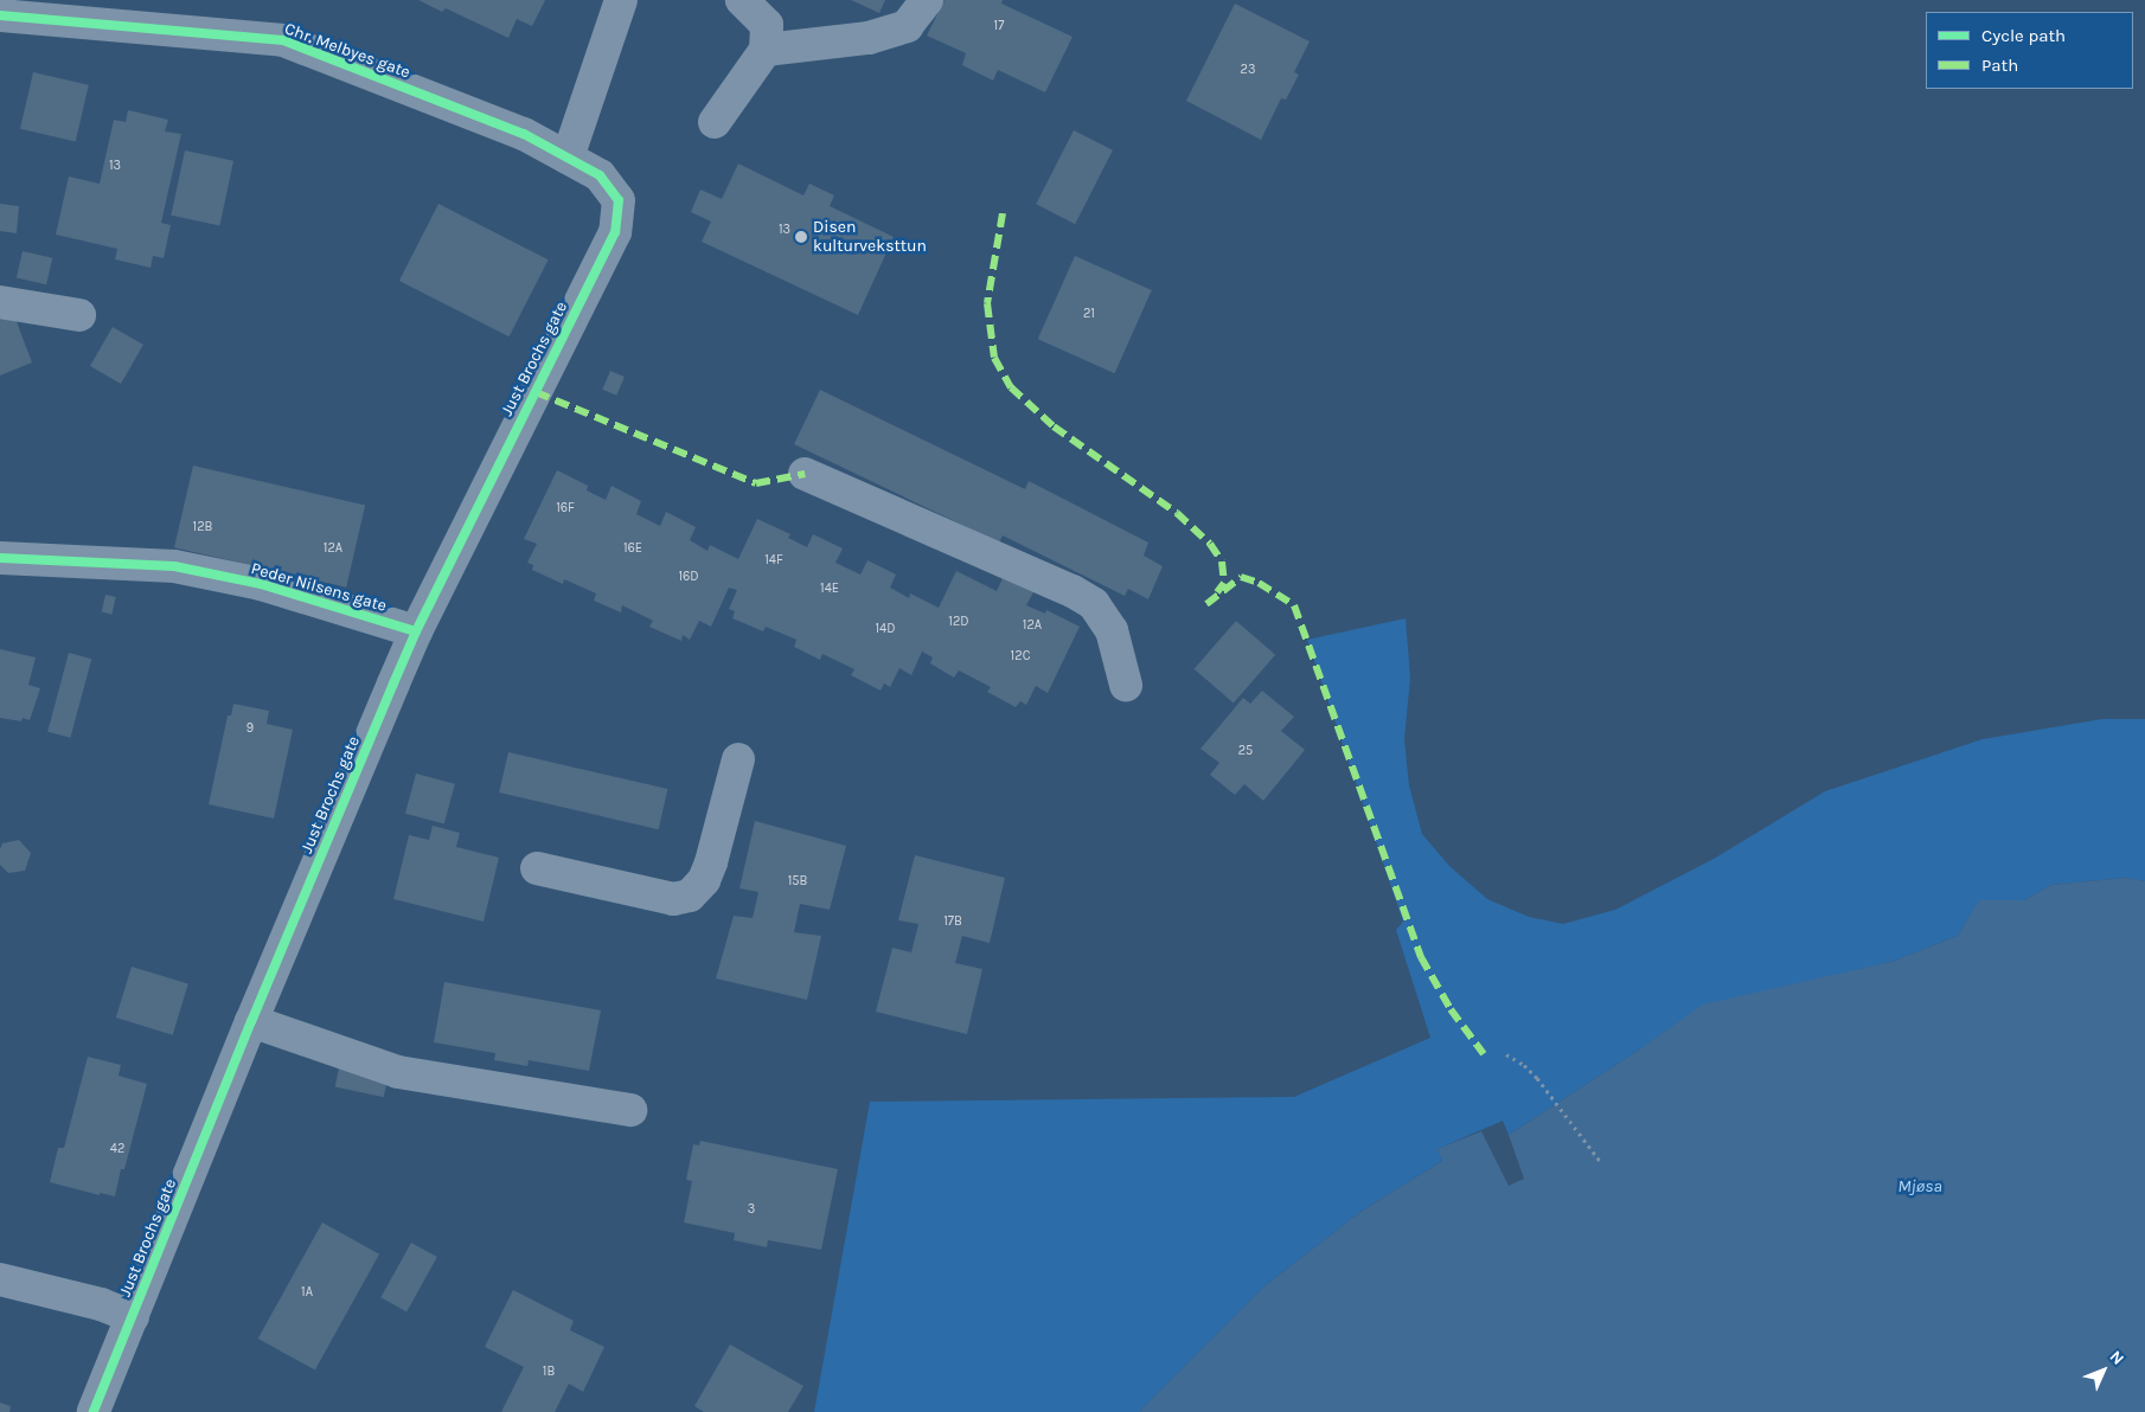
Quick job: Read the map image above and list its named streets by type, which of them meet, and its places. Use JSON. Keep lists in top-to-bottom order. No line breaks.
{"streets":{"street":["Chr. Melbyes gate","Just Brochs gate","Peder Nilsens gate"]},"crossings":[["Chr. Melbyes gate","Just Brochs gate"],["Just Brochs gate","Peder Nilsens gate"]],"water":["Mjøsa"],"places":["Disen kulturveksttun"],"house_numbers":["17","23","13","13","21","16F","12B","12A","16E","14F","16D","14E","12D","12A","14D","12C","9","25","15B","17B","42","3","1A","1B"],"legend":["Cycle path","Path"],"north":"top right"}
